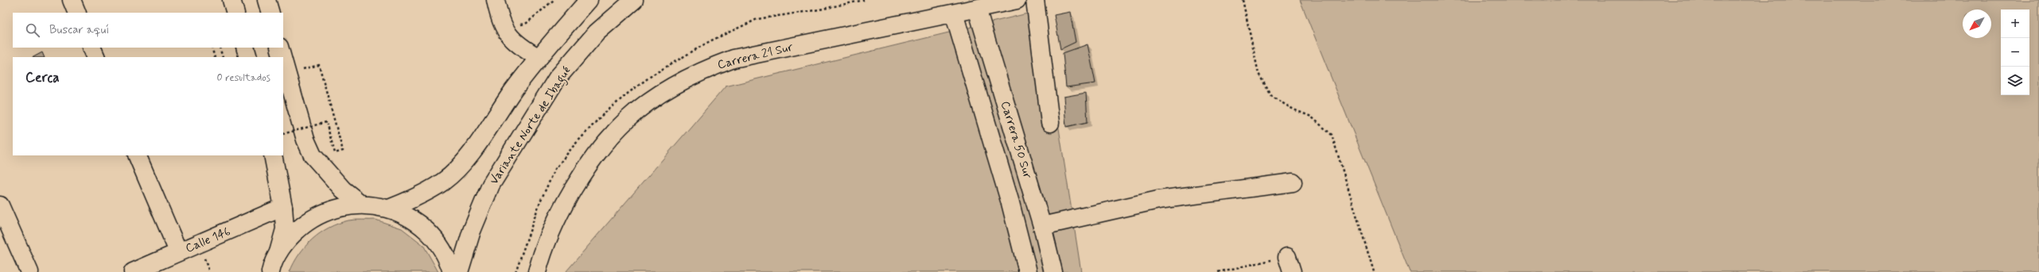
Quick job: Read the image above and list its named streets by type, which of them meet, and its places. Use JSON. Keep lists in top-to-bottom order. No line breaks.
{"streets":{"main road":["Carrera 21 Sur","Variante Norte de Ibagué","Carrera 50 Sur","Calle 146"]},"crossings":[["Carrera 21 Sur","Carrera 50 Sur"]],"north":"bottom left","page":{"map_buttons":["+","−"],"search":"Buscar aquí","heading":["Cerca","0 resultados"]}}
